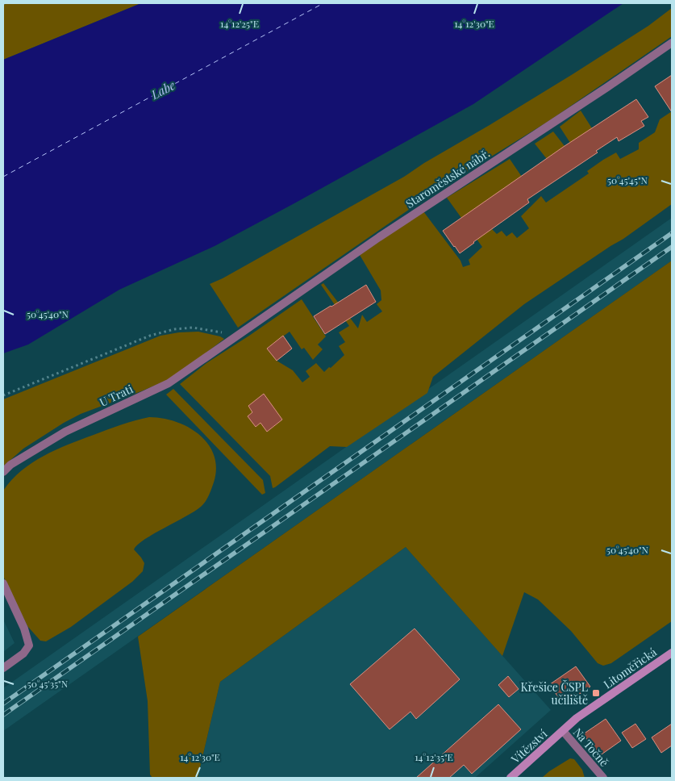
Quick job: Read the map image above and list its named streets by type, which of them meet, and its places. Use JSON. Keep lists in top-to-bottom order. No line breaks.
{"streets":{"main road":["Litoměřická","Vítězství"],"street":["Staroměstské nábř.","U Trati","Na Točně"]},"crossings":[["Staroměstské nábř.","U Trati"],["Litoměřická","Vítězství"],["Litoměřická","Na Točně"],["Vítězství","Na Točně"]],"water":["Labe"],"places":{"transit":["Křešice ČSPL učiliště"]},"coordinates":["14°12'25\"E","14°12'30\"E","50°45'45\"N","50°45'40\"N","50°45'35\"N","14°12'35\"E"]}
